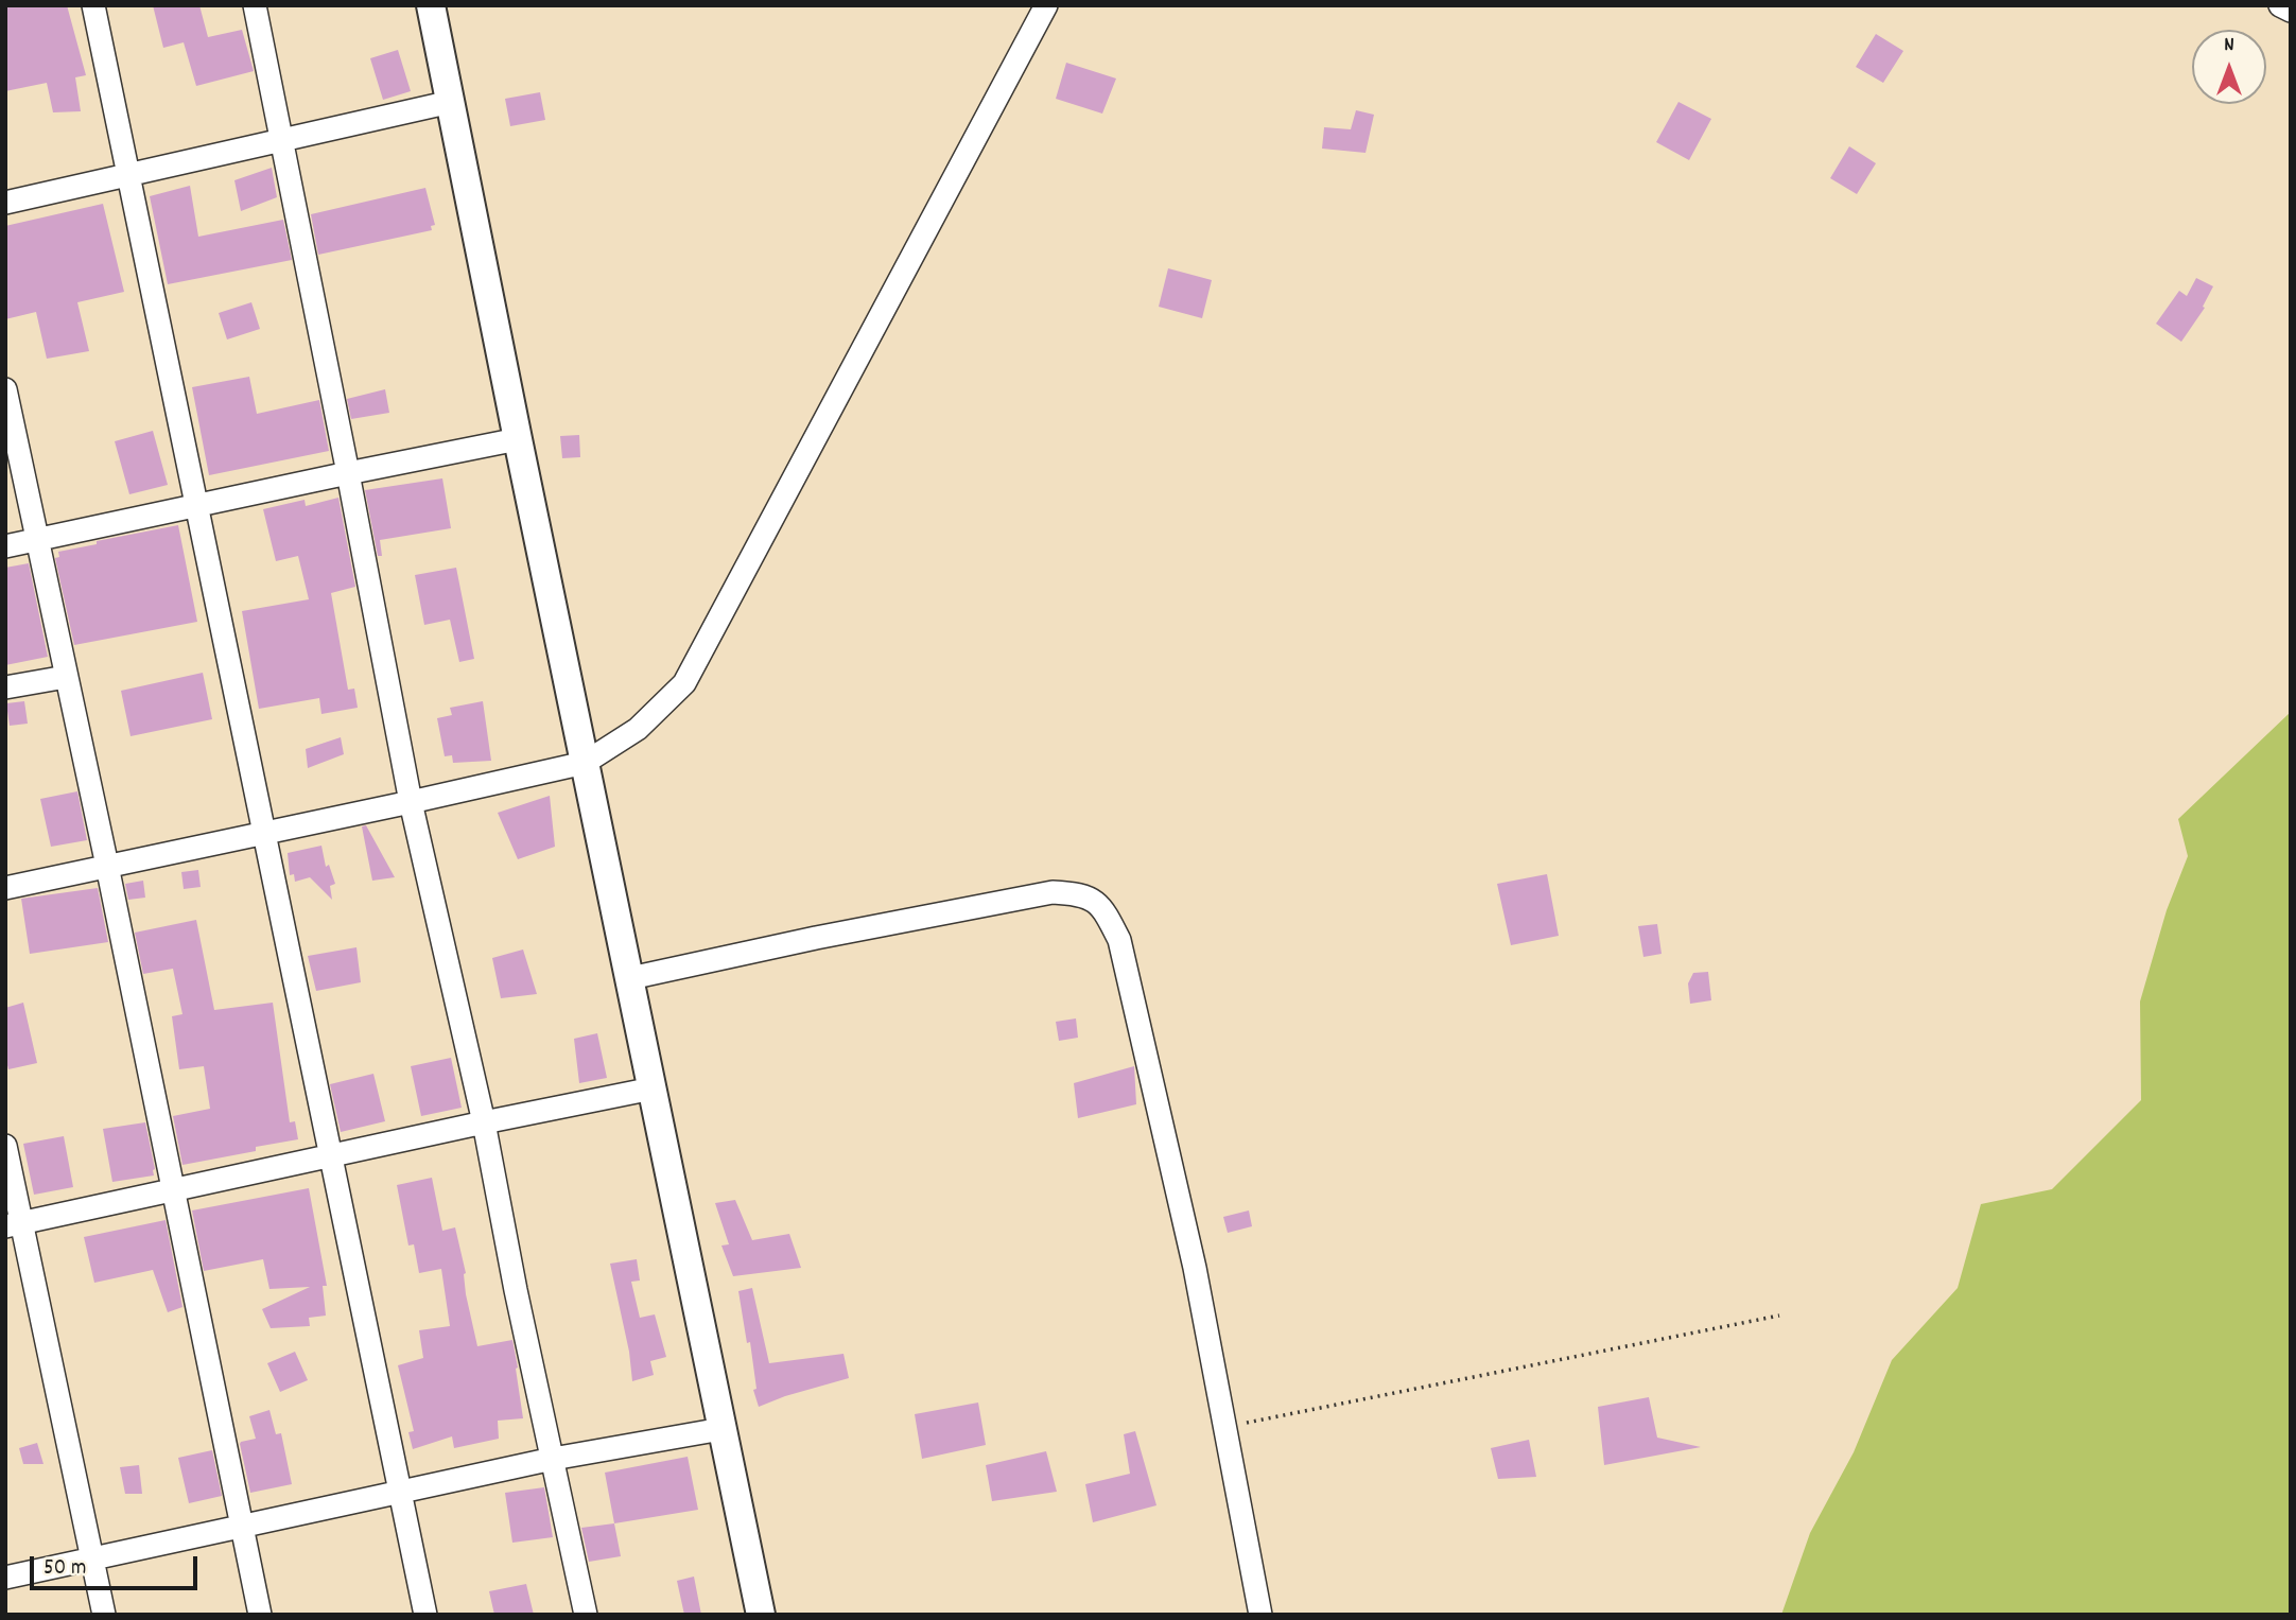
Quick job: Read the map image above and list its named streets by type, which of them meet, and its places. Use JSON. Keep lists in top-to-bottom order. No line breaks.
{"scale_bar":"50 m","north":"top"}
